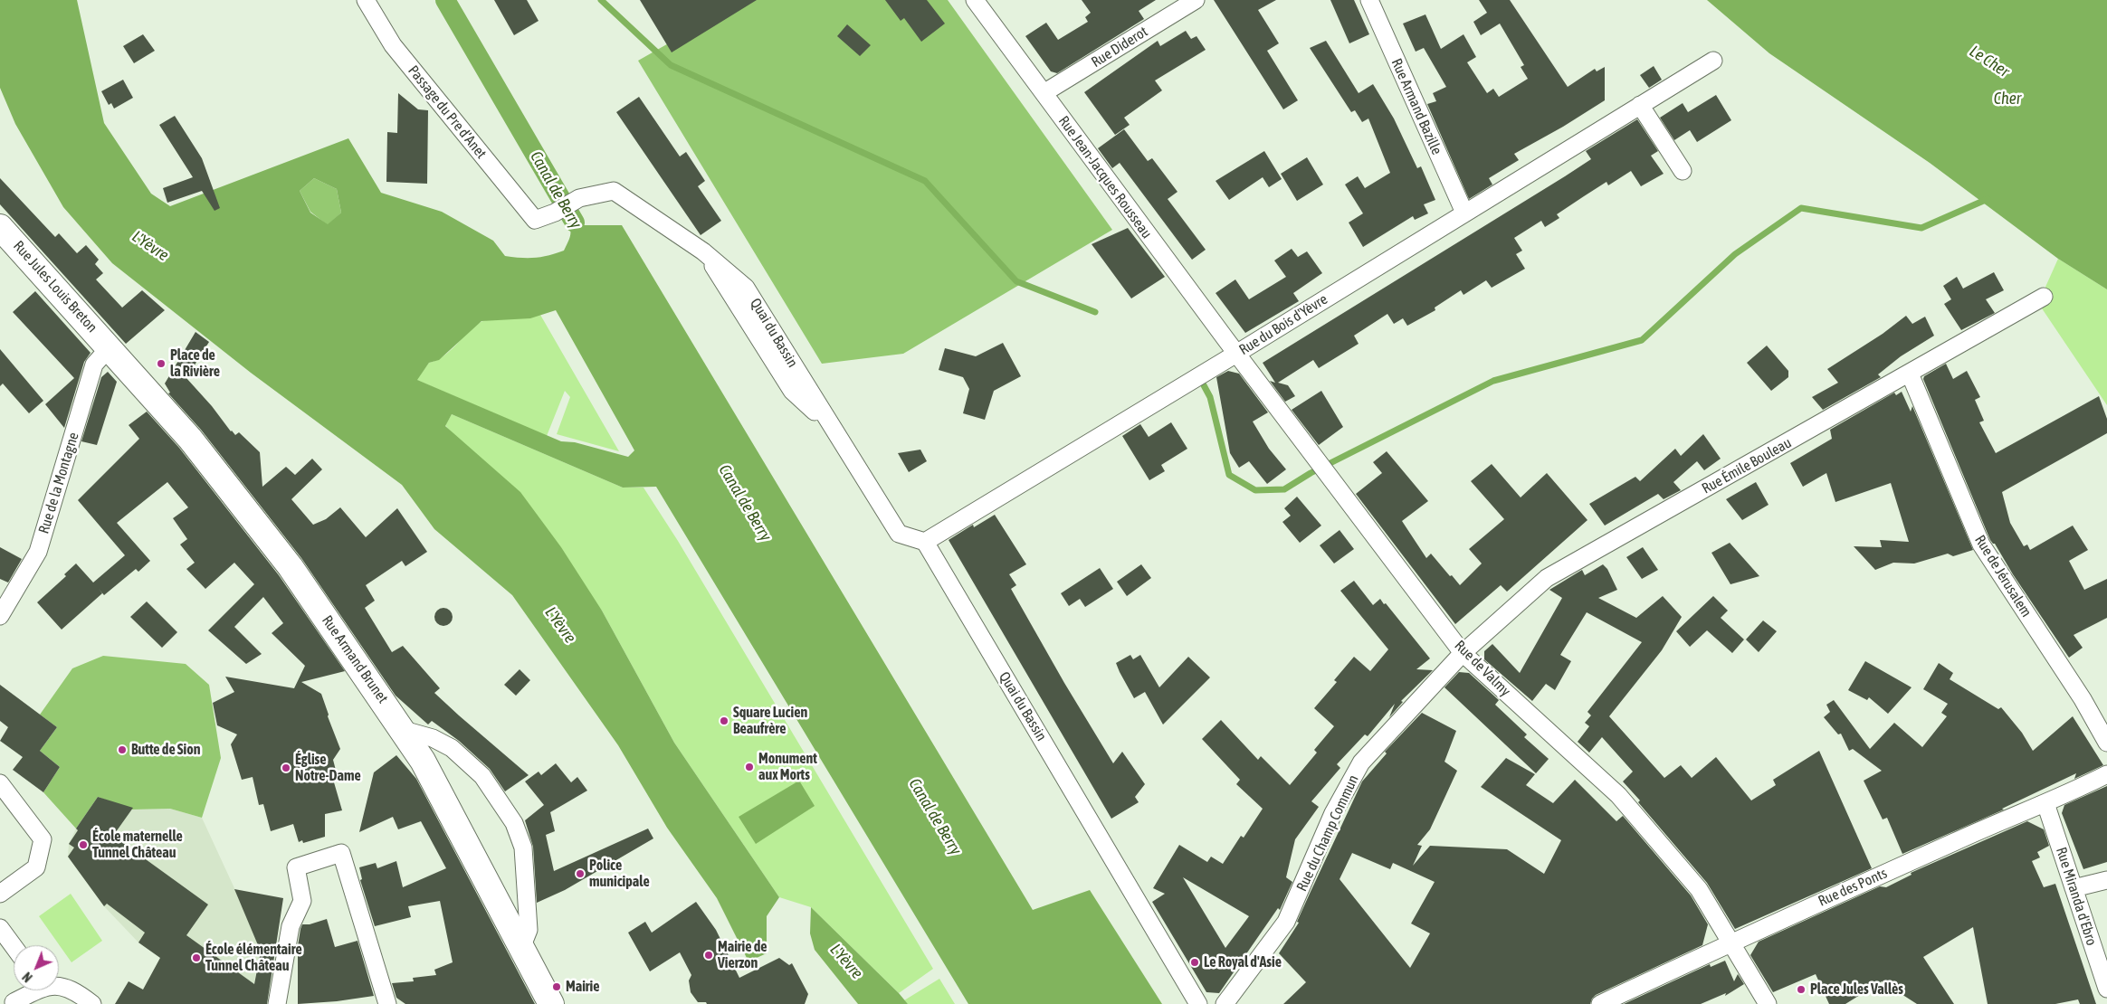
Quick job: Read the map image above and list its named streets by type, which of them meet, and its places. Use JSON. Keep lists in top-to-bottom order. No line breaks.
{"streets":{"main road":["Rue Jules Louis Breton","Rue Armand Brunet"],"street":["Rue Diderot","Rue Armand Bazille","Passage du Pre d’Anet","Rue Jean-Jacques Rousseau","Rue du Bois d'Yèvre","Quai du Bassin","Rue Émile Bouleau","Rue de la Montagne","Rue de Jérusalem","Rue de Valmy","Rue du Champ Commun","Rue des Ponts","Rue Miranda d'Ebro"]},"crossings":[["Rue Diderot","Rue Jean-Jacques Rousseau"],["Rue Armand Bazille","Rue du Bois d'Yèvre"],["Passage du Pre d’Anet","Quai du Bassin"],["Rue Jean-Jacques Rousseau","Rue du Bois d'Yèvre"],["Rue Jean-Jacques Rousseau","Rue de Valmy"],["Rue Jules Louis Breton","Rue de la Montagne"],["Rue Jules Louis Breton","Rue Armand Brunet"],["Rue du Bois d'Yèvre","Quai du Bassin"],["Rue du Bois d'Yèvre","Rue de Valmy"],["Rue Émile Bouleau","Rue de Jérusalem"],["Rue Émile Bouleau","Rue de Valmy"],["Rue Émile Bouleau","Rue du Champ Commun"],["Rue de la Montagne","Rue Armand Brunet"],["Rue de Valmy","Rue du Champ Commun"],["Rue de Valmy","Rue des Ponts"],["Rue des Ponts","Rue Miranda d'Ebro"]],"water":["Le Cher","Cher","Canal de Berry","L'Yèvre"],"places":["Place de la Rivière","Square Lucien Beaufrère","Butte de Sion","Monument aux Morts","Église Notre-Dame","École maternelle Tunnel Château","Police municipale","Mairie de Vierzon","École élémentaire Tunnel Château","Le Royal d'Asie","Mairie","Place Jules Vallès"],"north":"bottom left"}
